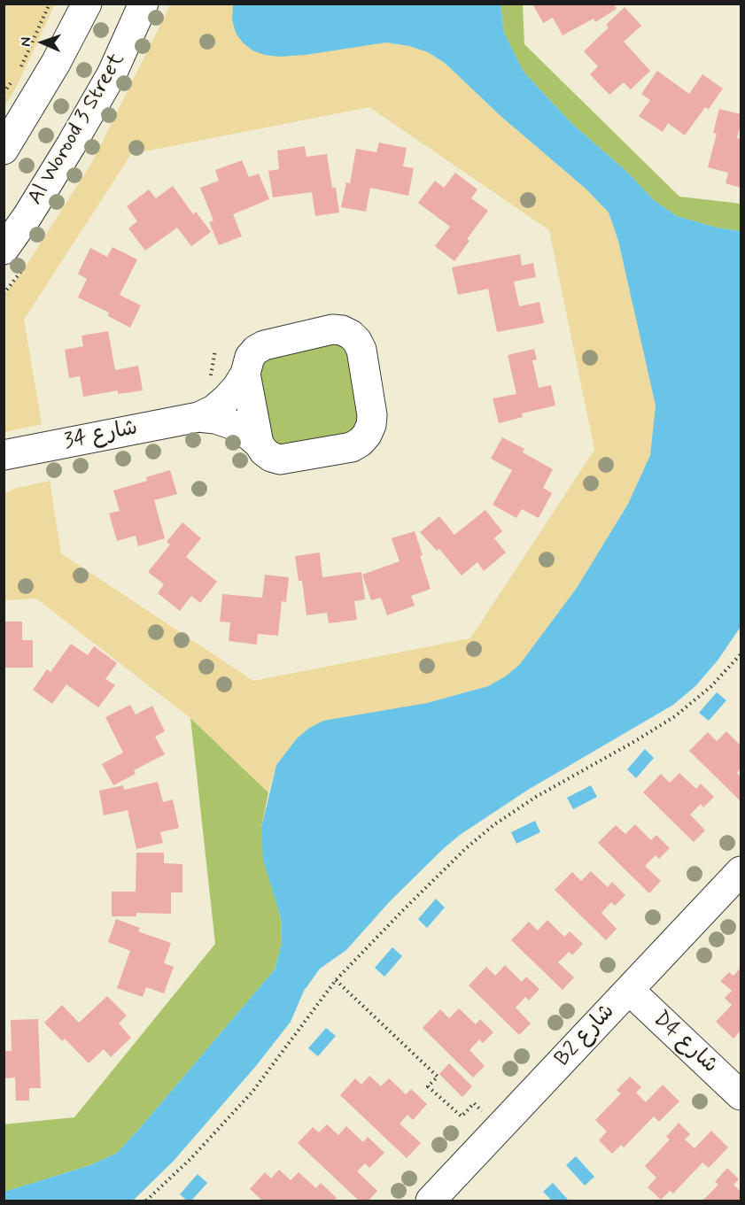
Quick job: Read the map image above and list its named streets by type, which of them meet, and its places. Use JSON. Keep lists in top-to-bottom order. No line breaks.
{"streets":{"street":["Al Worood 3 Street","شارع 34","B2 شارع","D4 شارع"]},"crossings":[["B2 شارع","D4 شارع"]],"north":"left"}
